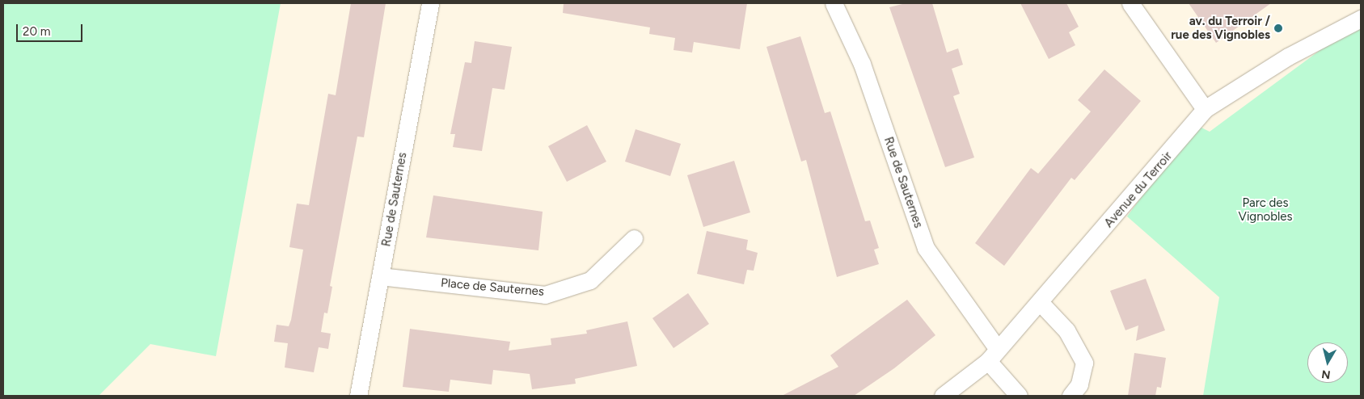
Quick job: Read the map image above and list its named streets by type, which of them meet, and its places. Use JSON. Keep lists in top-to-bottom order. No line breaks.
{"streets":{"street":["Rue de Sauternes","Avenue du Terroir","Place de Sauternes"]},"crossings":[["Rue de Sauternes","Avenue du Terroir"],["Rue de Sauternes","Place de Sauternes"]],"parks":["Parc des Vignobles"],"places":["av. du Terroir / rue des Vignobles"],"scale_bar":"20 m","north":"bottom"}
